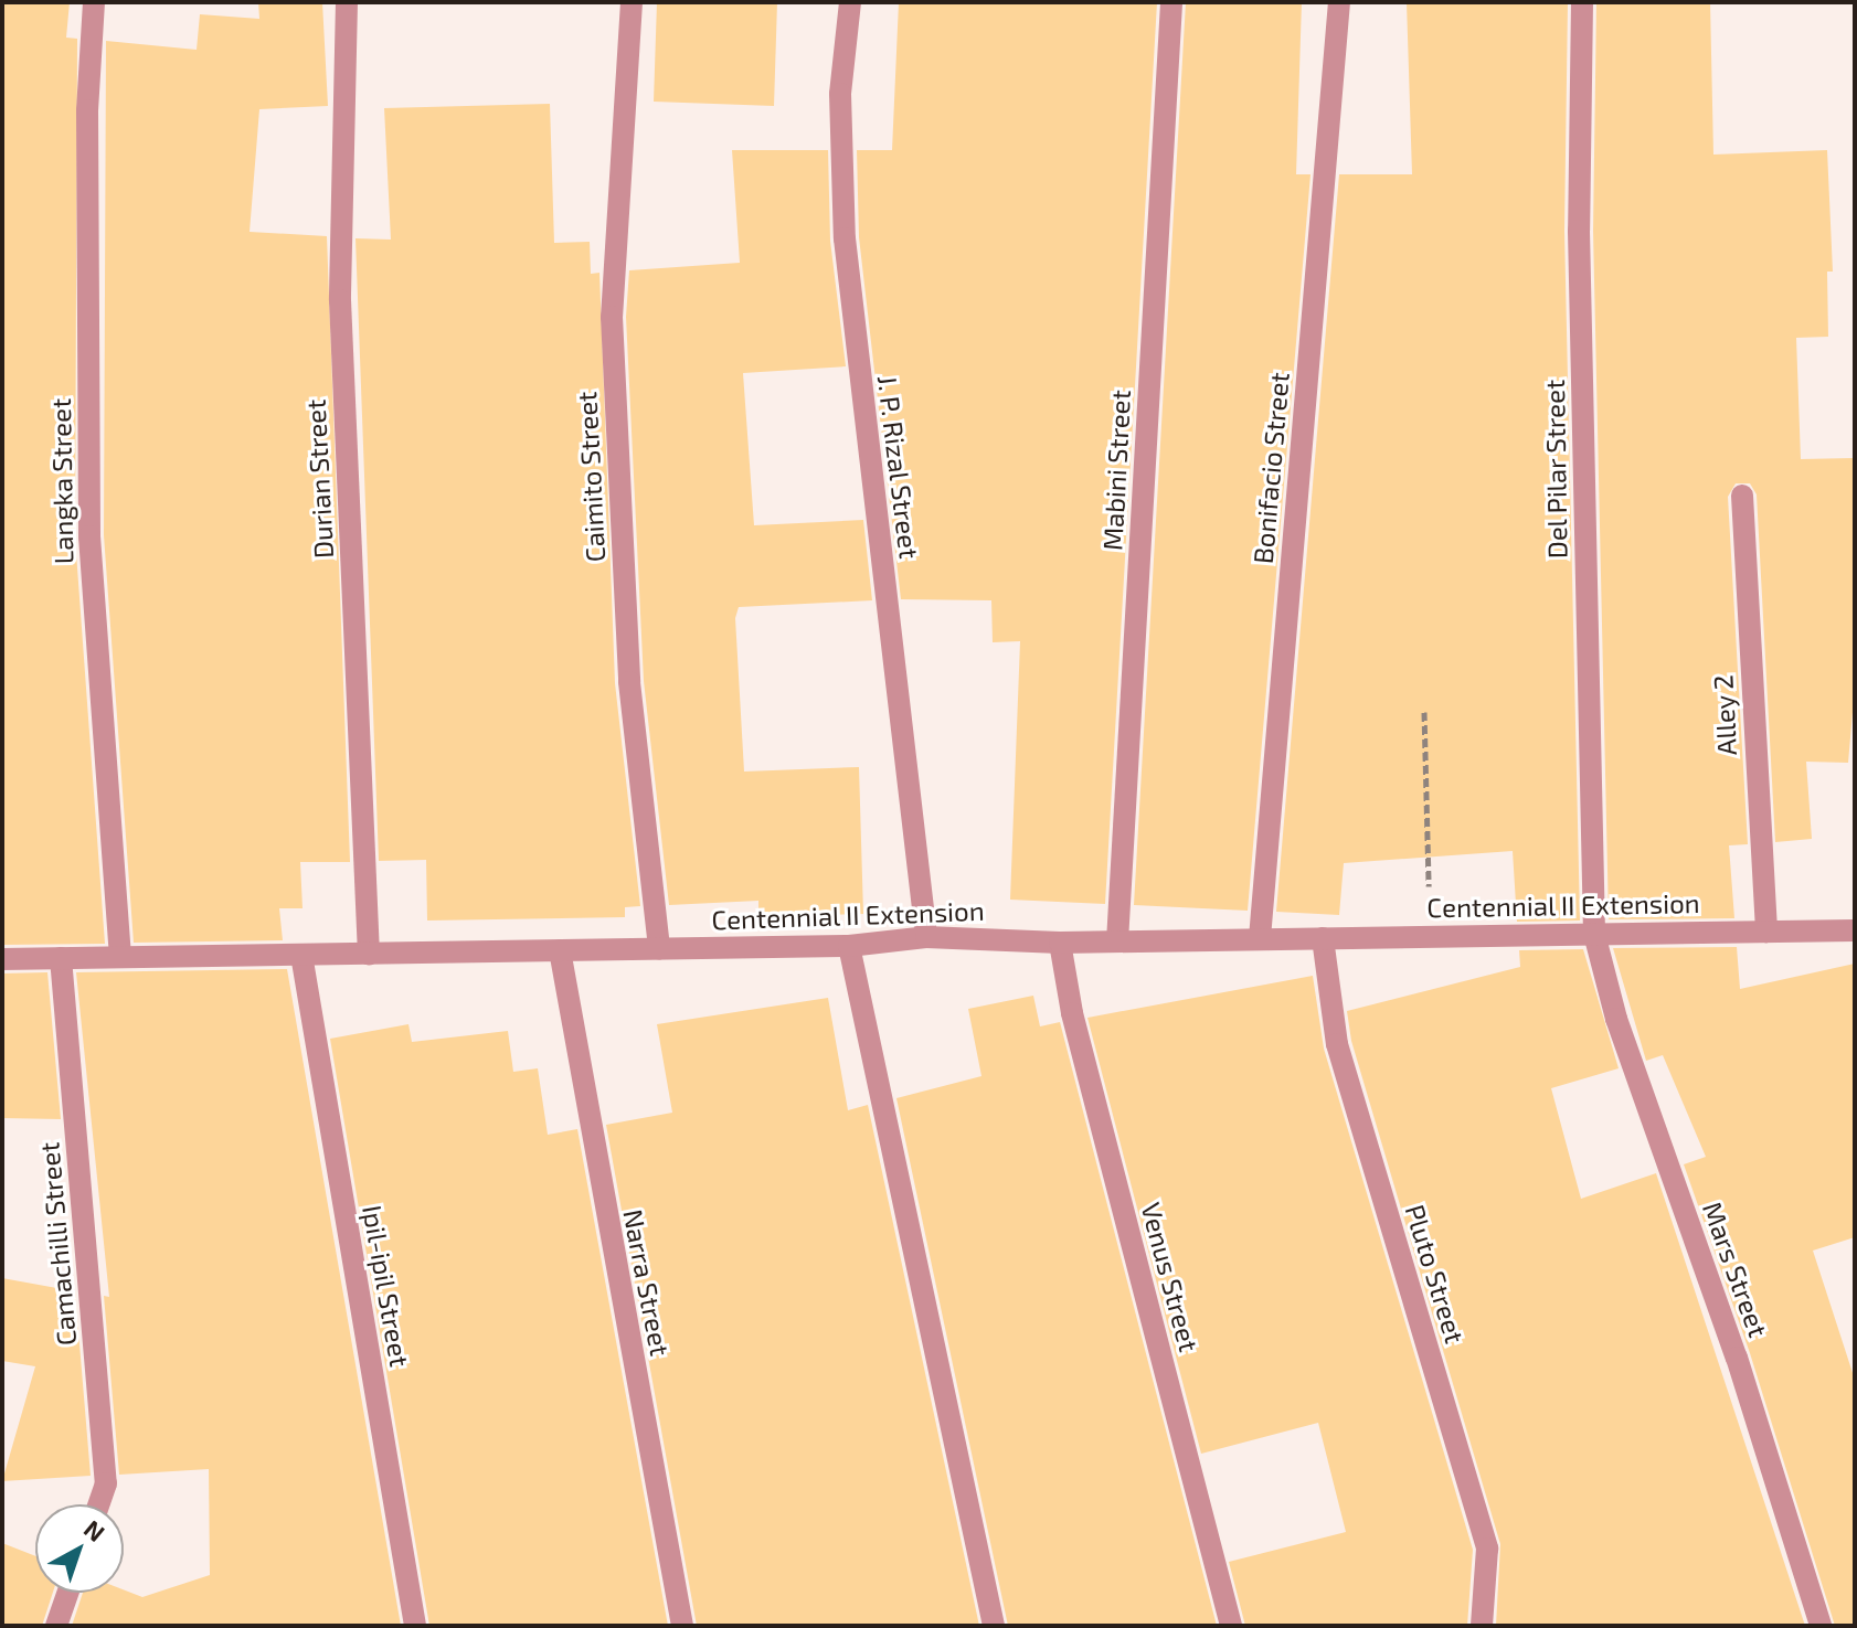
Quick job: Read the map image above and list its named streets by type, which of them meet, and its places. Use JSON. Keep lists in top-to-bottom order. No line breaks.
{"streets":{"street":["J. P. Rizal Street","Bonifacio Street","Del Pilar Street","Mabini Street","Caimito Street","Durian Street","Langka Street","Alley 2","Centennial II Extension","Camachilli Street","Mars Street","Pluto Street","Venus Street","Narra Street","Ipil-ipil Street"]},"crossings":[["J. P. Rizal Street","Centennial II Extension"],["Bonifacio Street","Centennial II Extension"],["Del Pilar Street","Centennial II Extension"],["Del Pilar Street","Mars Street"],["Mabini Street","Centennial II Extension"],["Caimito Street","Centennial II Extension"],["Durian Street","Centennial II Extension"],["Langka Street","Centennial II Extension"],["Alley 2","Centennial II Extension"],["Centennial II Extension","Camachilli Street"],["Centennial II Extension","Mars Street"],["Centennial II Extension","Pluto Street"],["Centennial II Extension","Venus Street"],["Centennial II Extension","Narra Street"],["Centennial II Extension","Ipil-ipil Street"]],"north":"top right"}
